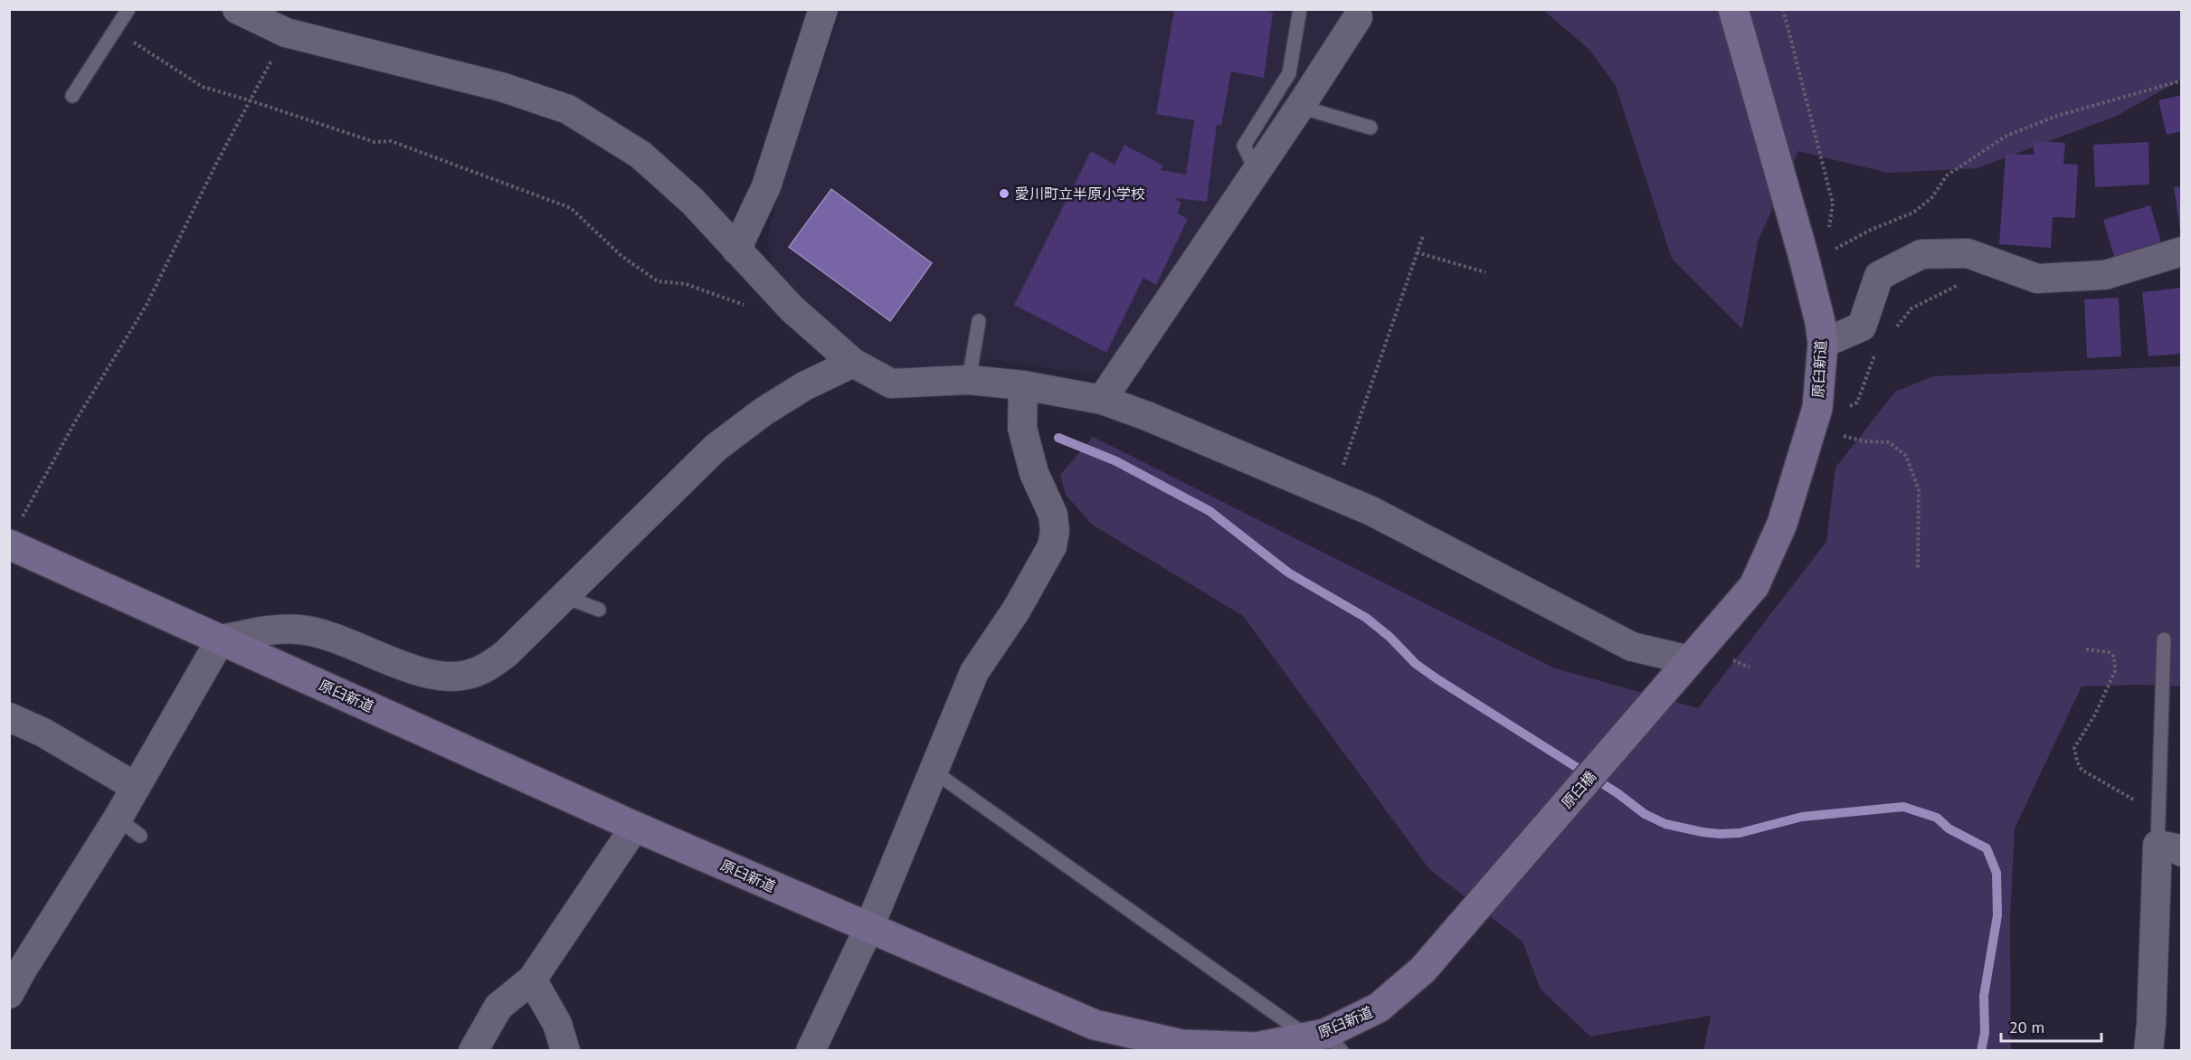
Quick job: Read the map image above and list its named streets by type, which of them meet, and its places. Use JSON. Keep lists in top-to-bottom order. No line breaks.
{"streets":{"street":["原臼新道","原臼橋"]},"crossings":[["原臼新道","原臼橋"]],"places":["愛川町立半原小学校"],"scale_bar":"20 m"}
